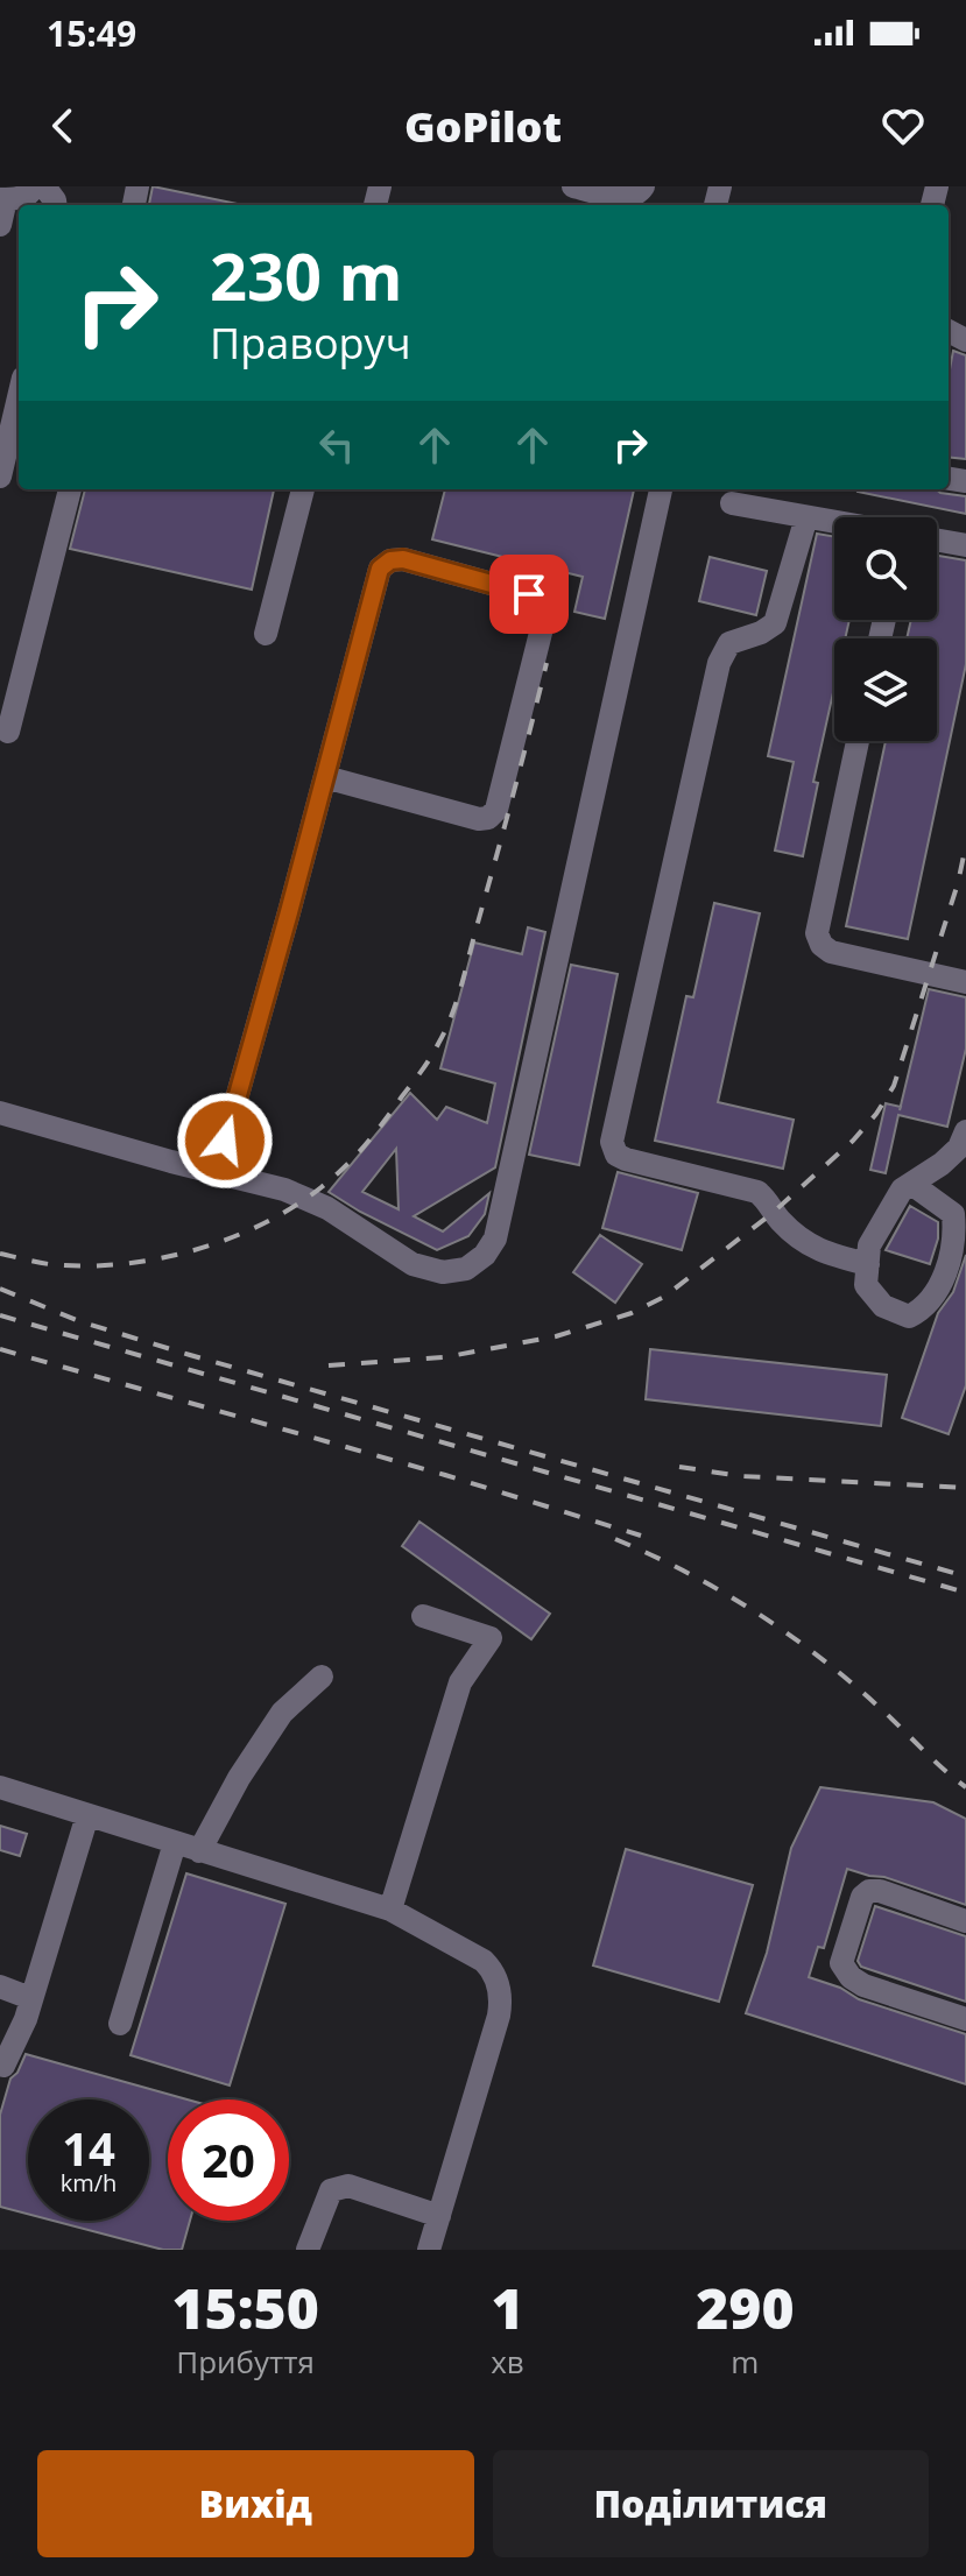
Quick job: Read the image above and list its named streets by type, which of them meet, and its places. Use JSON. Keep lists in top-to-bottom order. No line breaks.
{"page":{"status":"15:49","header":"GoPilot","turn":["230 m","Праворуч"],"speed":"14 km/h","limit":"20","eta":["15:50","Прибуття","1","хв","290","m"],"buttons":["Вихід","Поділитися"]}}
